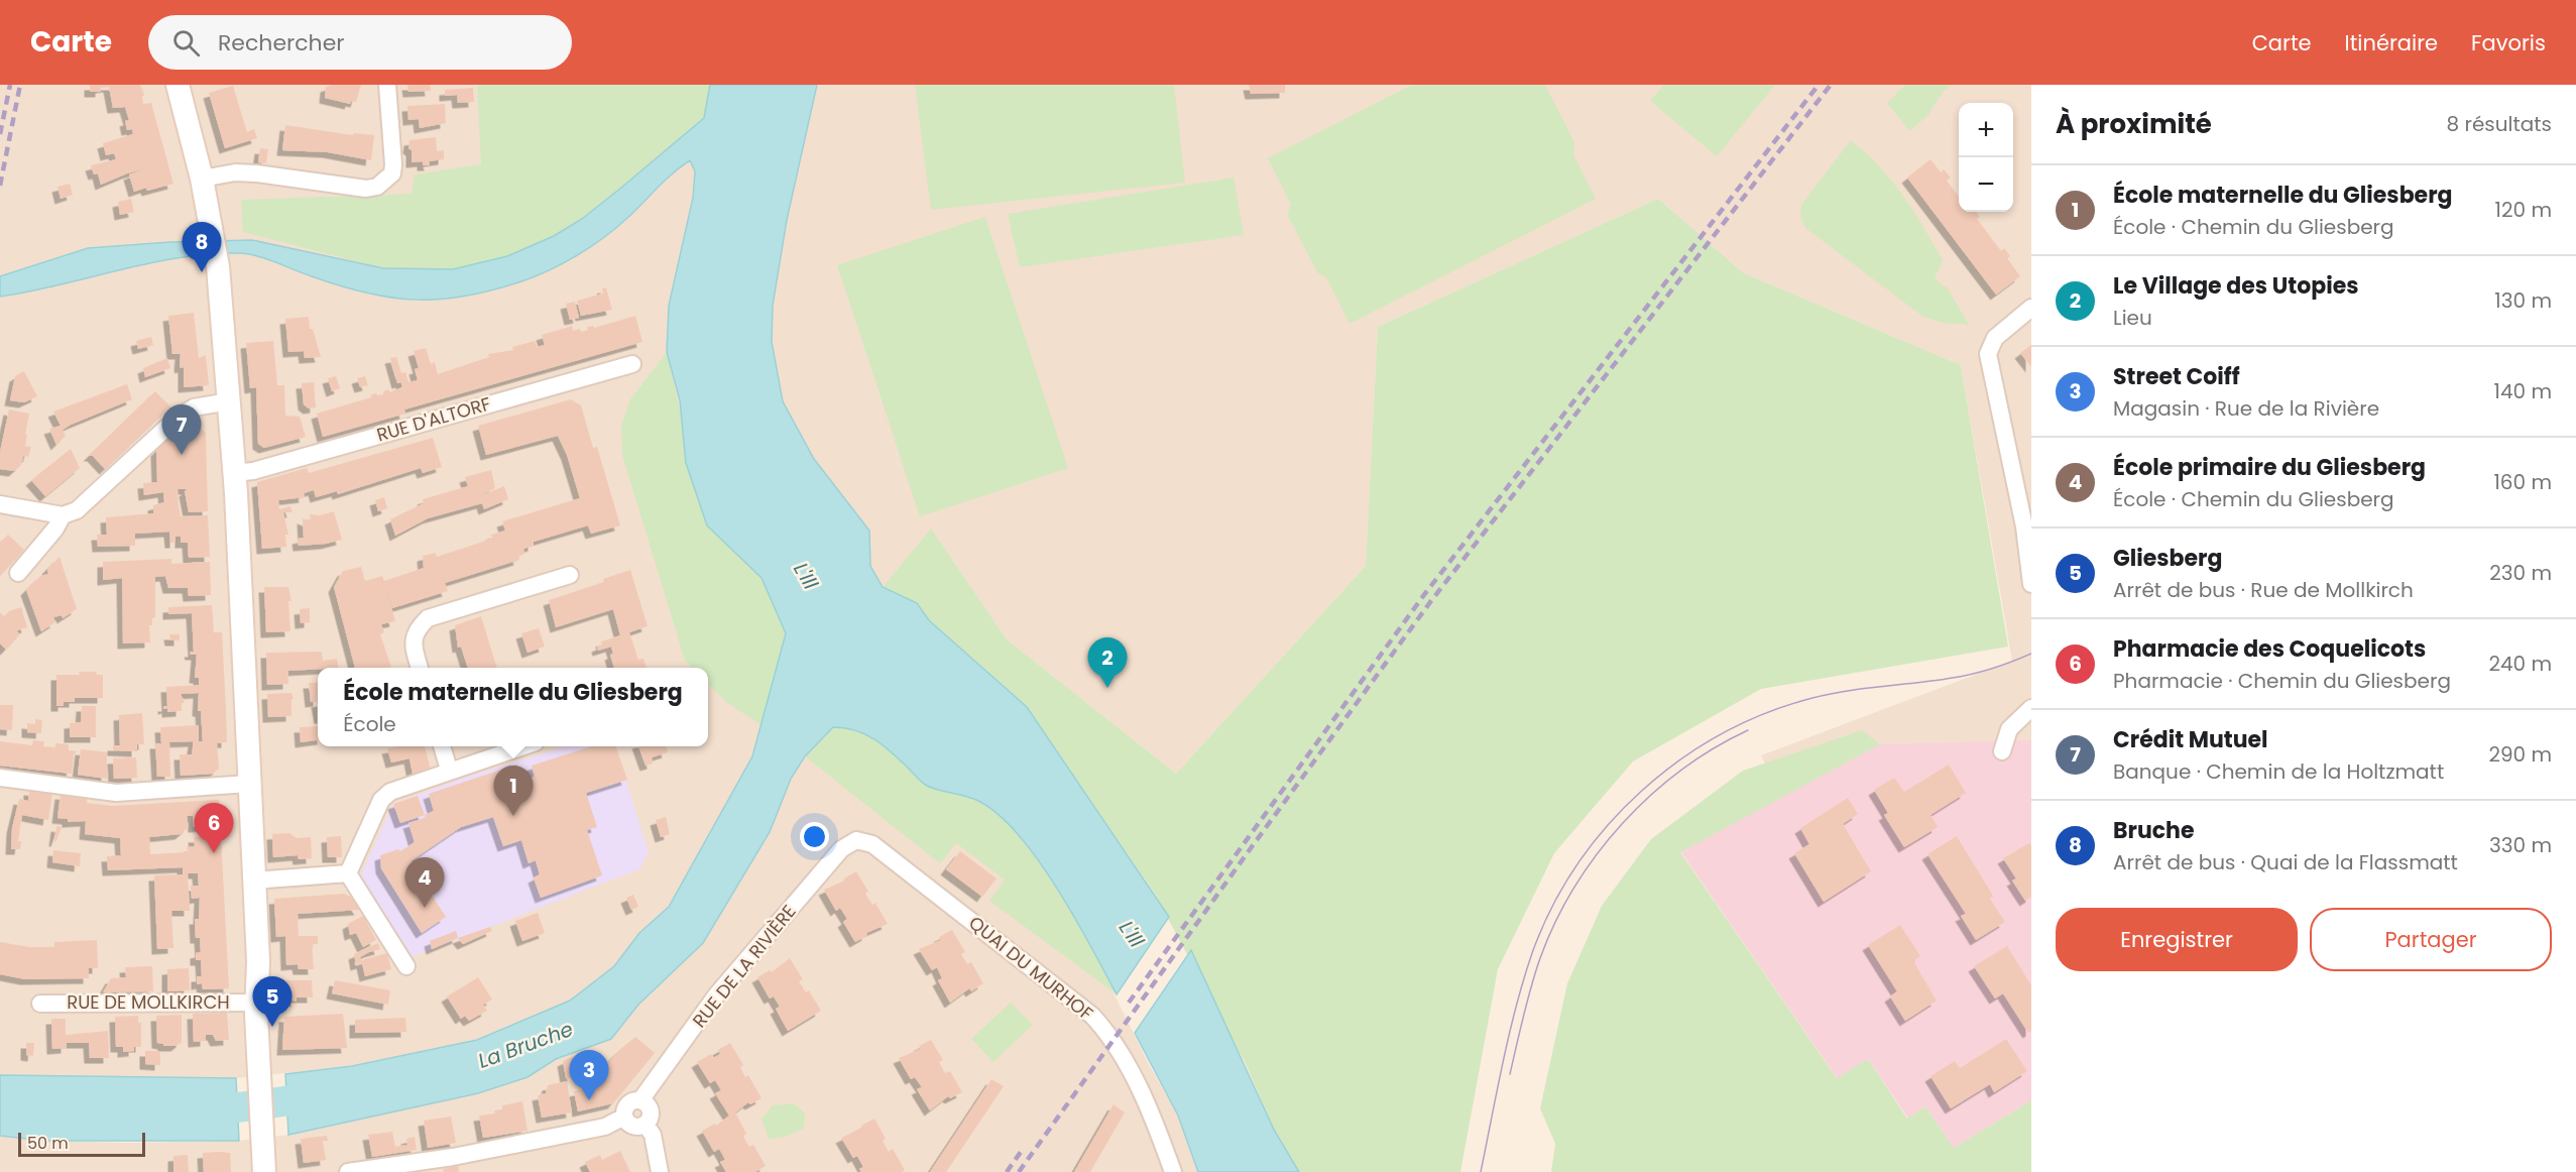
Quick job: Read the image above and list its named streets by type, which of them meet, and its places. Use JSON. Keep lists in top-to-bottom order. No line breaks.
{"streets":{"street":["RUE D'ALTORF","RUE DE LA RIVIÈRE","QUAI DU MURHOF","RUE DE MOLLKIRCH"]},"crossings":[["RUE DE LA RIVIÈRE","QUAI DU MURHOF"]],"water":["L'Ill","La Bruche"],"scale_bar":"50 m","page":{"header":"Carte","search":"Rechercher","nav":["Carte","Itinéraire","Favoris"],"heading":["À proximité","8 résultats"],"map_buttons":["+","−"],"list":[{"mark":"1","name":"École maternelle du Gliesberg","note":"École · Chemin du Gliesberg","value":"120 m"},{"mark":"2","name":"Le Village des Utopies","note":"Lieu","value":"130 m"},{"mark":"3","name":"Street Coiff","note":"Magasin · Rue de la Rivière","value":"140 m"},{"mark":"4","name":"École primaire du Gliesberg","note":"École · Chemin du Gliesberg","value":"160 m"},{"mark":"5","name":"Gliesberg","note":"Arrêt de bus · Rue de Mollkirch","value":"230 m"},{"mark":"6","name":"Pharmacie des Coquelicots","note":"Pharmacie · Chemin du Gliesberg","value":"240 m"},{"mark":"7","name":"Crédit Mutuel","note":"Banque · Chemin de la Holtzmatt","value":"290 m"},{"mark":"8","name":"Bruche","note":"Arrêt de bus · Quai de la Flassmatt","value":"330 m"}],"pins":["8","7","2","1","6","4","5","3"],"popup":["École maternelle du Gliesberg","École"],"buttons":["Enregistrer","Partager"],"scale":"50 m"}}
